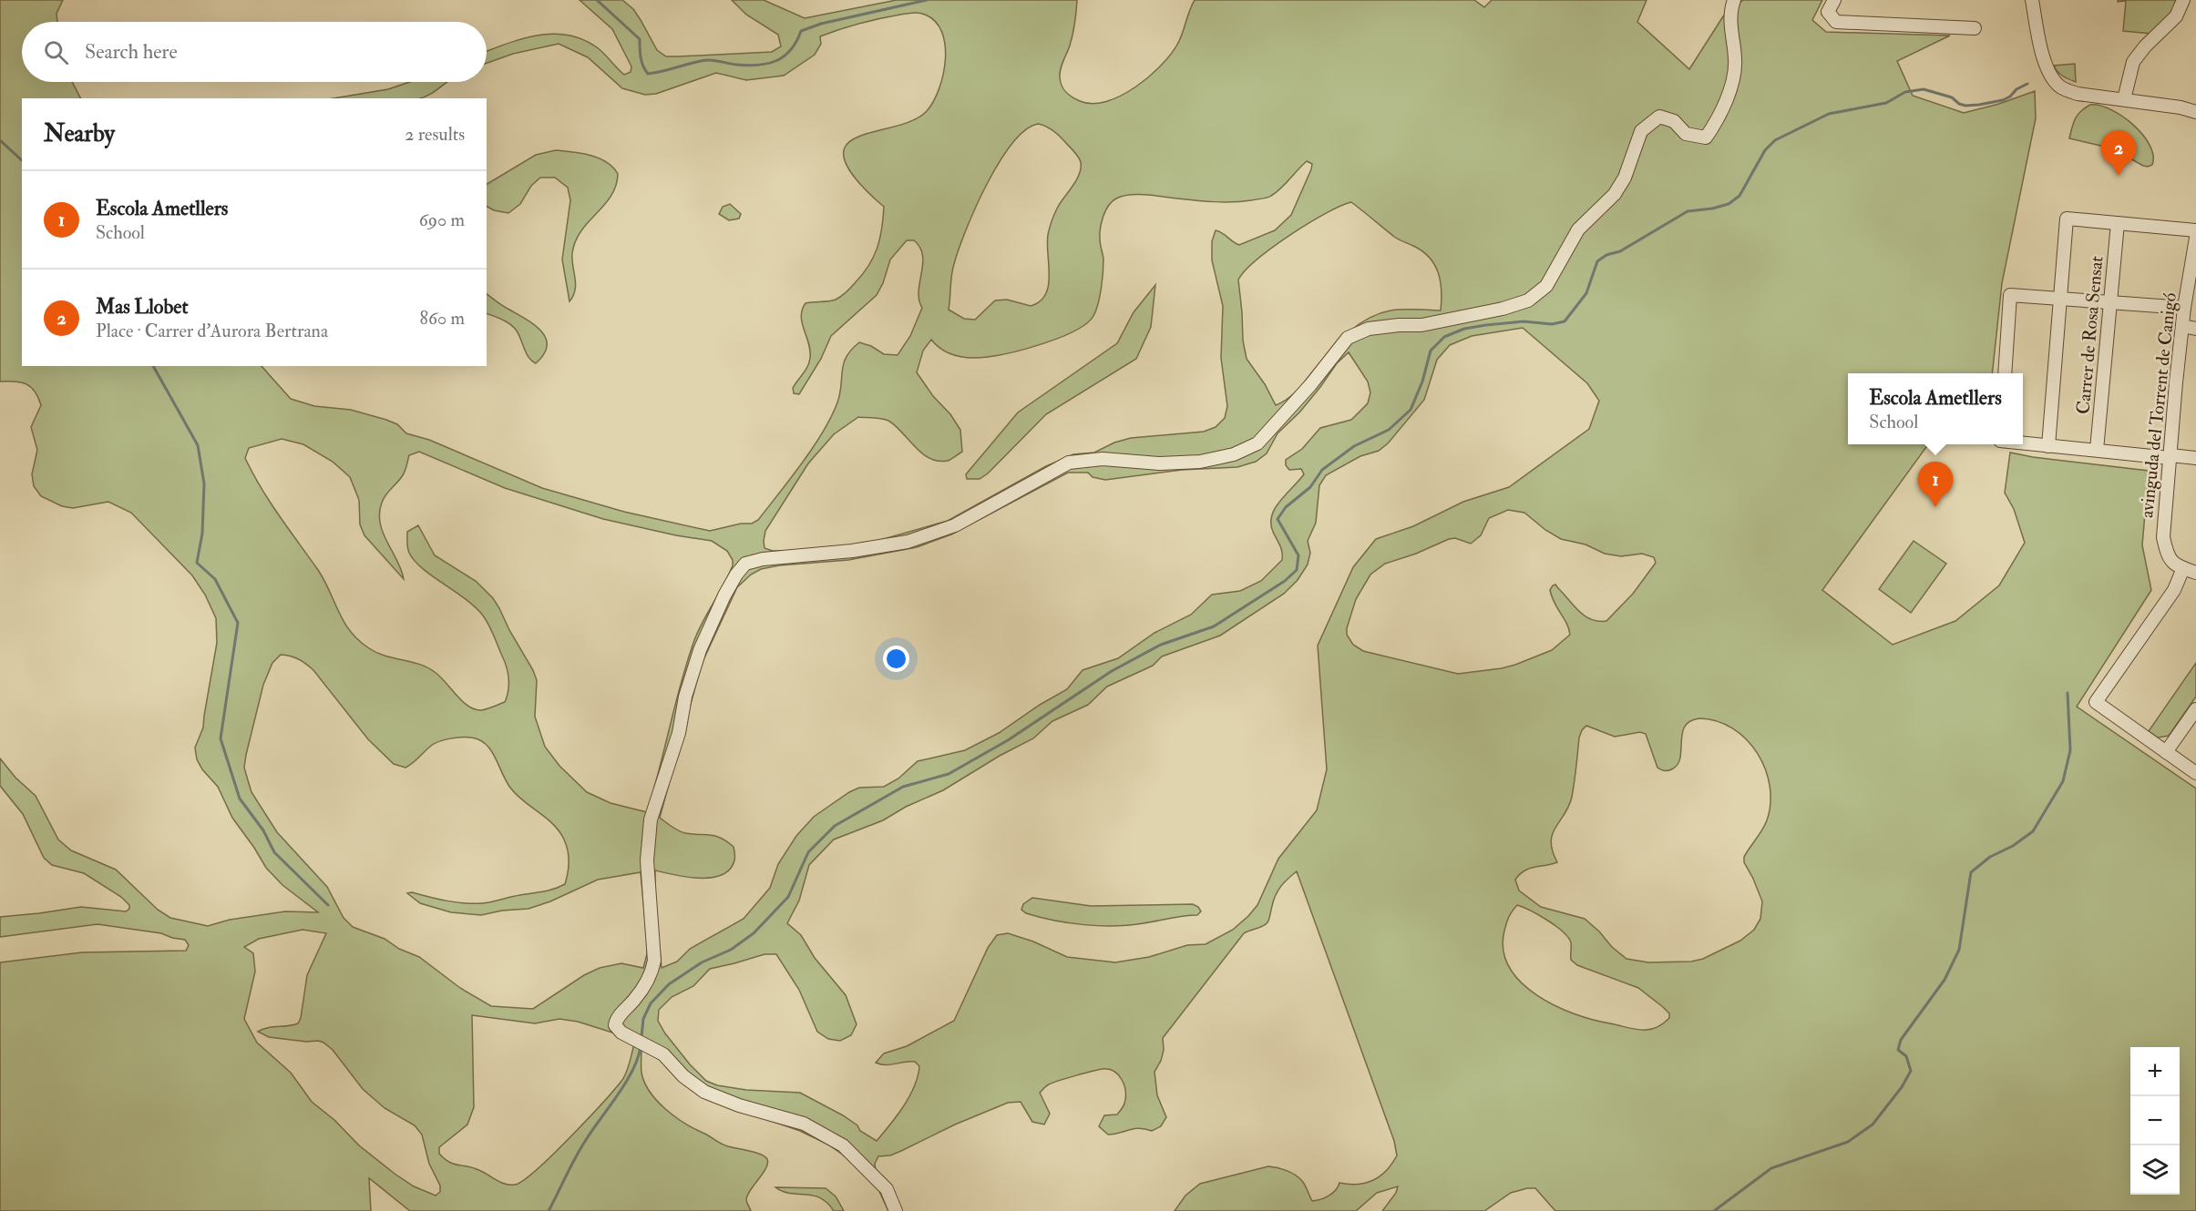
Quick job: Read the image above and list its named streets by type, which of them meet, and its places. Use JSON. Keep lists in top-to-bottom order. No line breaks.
{"streets":{"street":["Carrer de Rosa Sensat","avinguda del Torrent de Canigó"]},"page":{"search":"Search here","heading":["Nearby","2 results"],"pins":["2","1"],"list":[{"mark":"1","name":"Escola Ametllers","note":"School","value":"690 m"},{"mark":"2","name":"Mas Llobet","note":"Place · Carrer d'Aurora Bertrana","value":"860 m"}],"popup":["Escola Ametllers","School"],"map_buttons":["+","−"]}}
